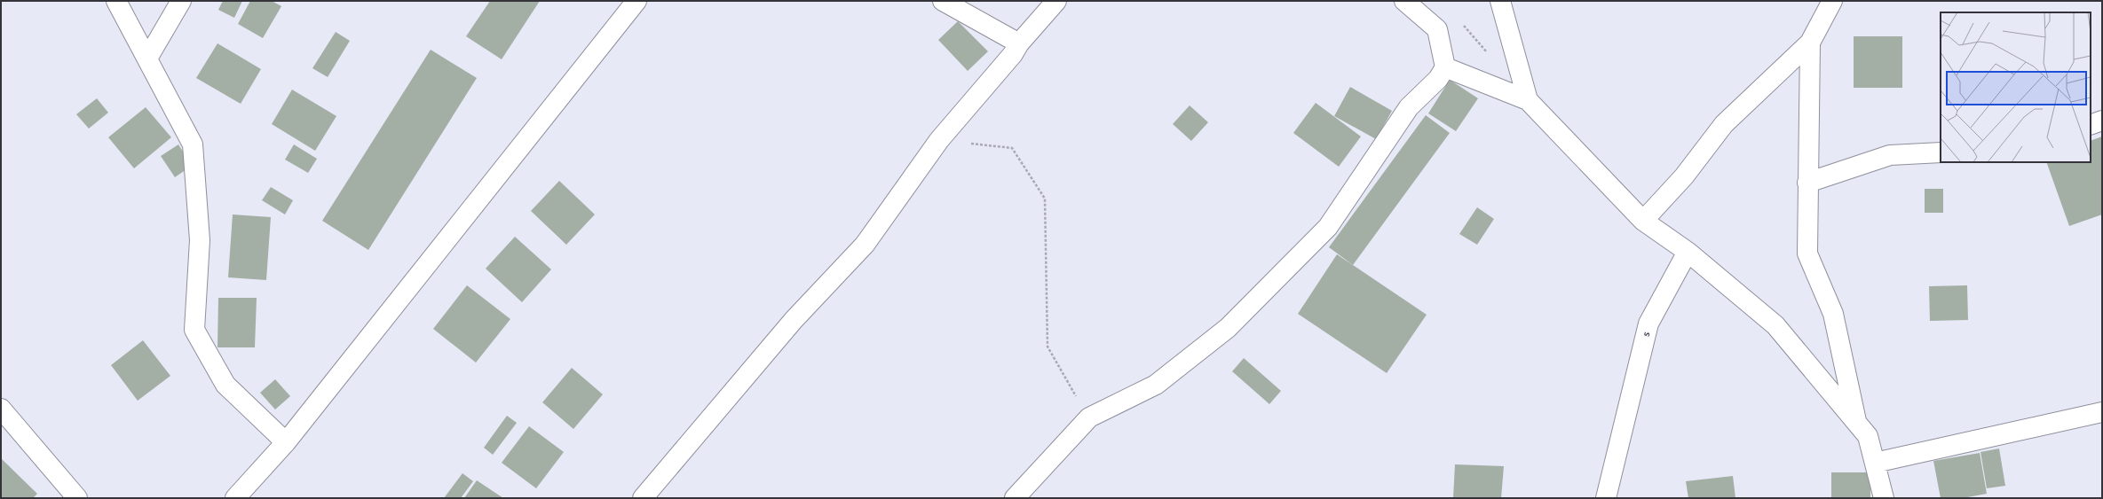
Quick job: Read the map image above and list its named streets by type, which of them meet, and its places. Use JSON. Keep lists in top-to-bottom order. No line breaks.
{"streets":{"street":["s"]}}
